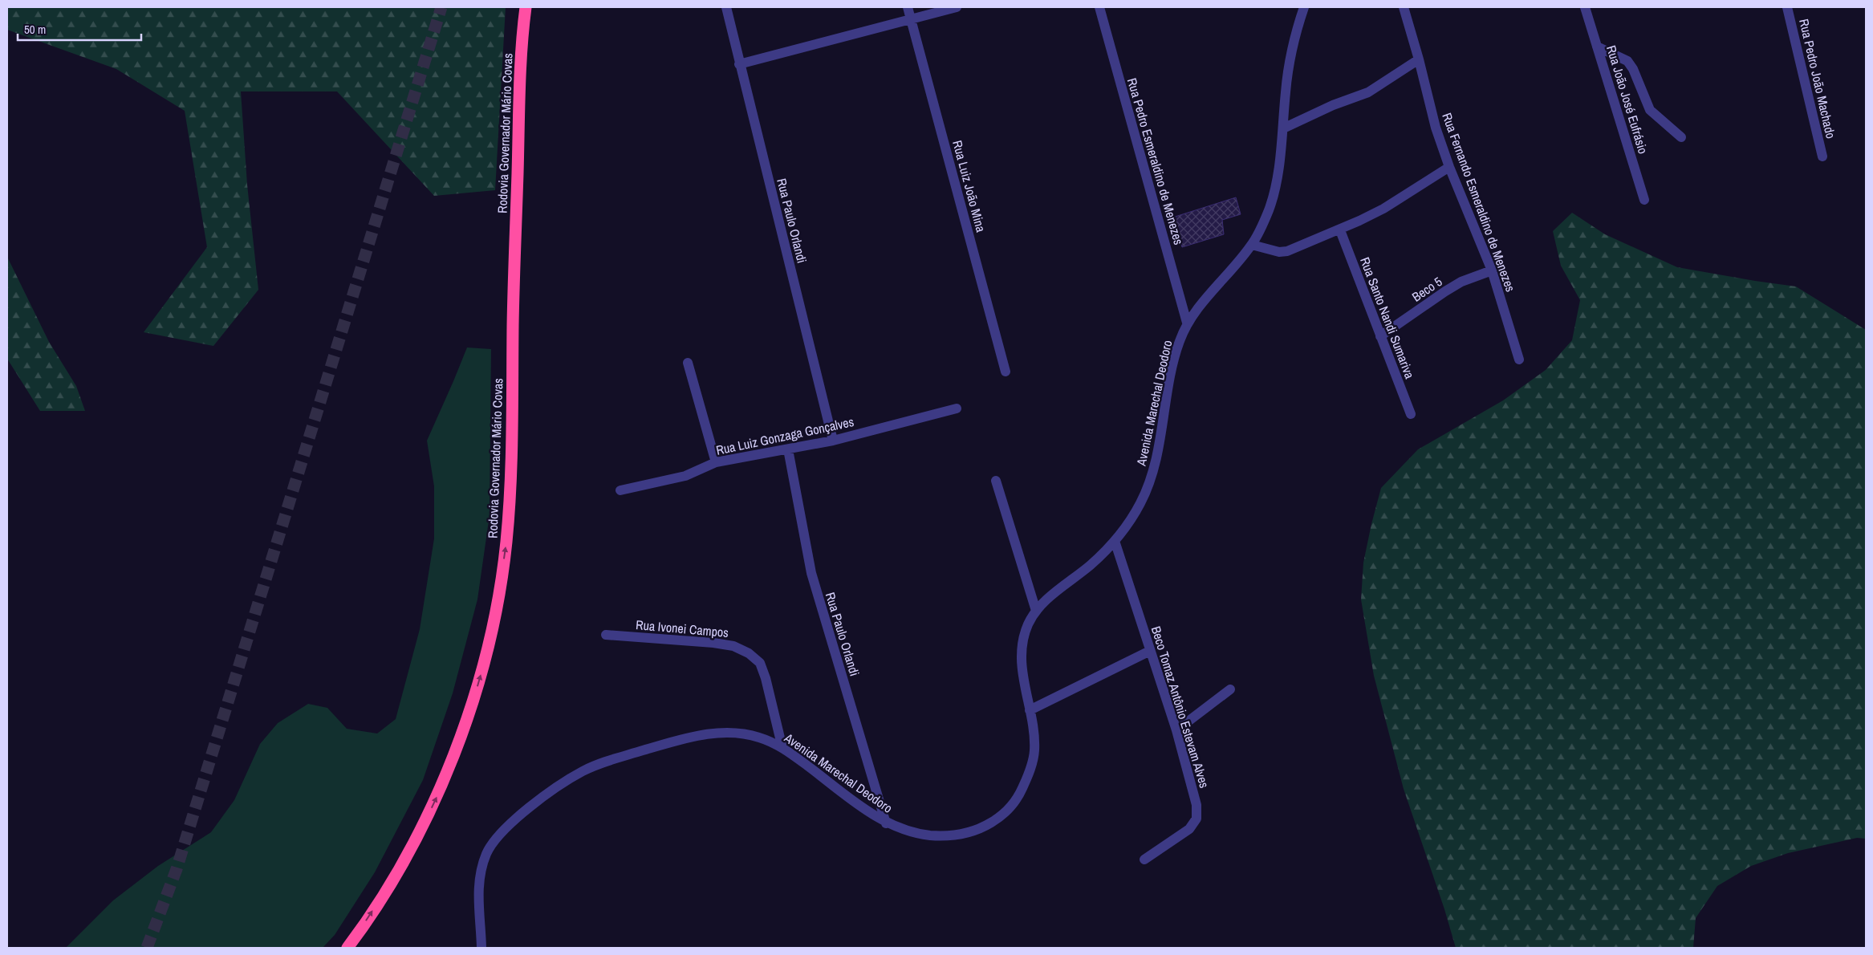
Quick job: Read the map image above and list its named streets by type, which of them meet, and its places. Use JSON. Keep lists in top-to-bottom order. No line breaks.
{"streets":{"highway":["Rodovia Governador Mário Covas"],"street":["Rua Pedro João Machado","Rua João José Eufrásio","Rua Pedro Esmeraldino de Menezes","Rua Luiz João Mina","Rua Fernando Esmeraldino de Menezes","Rua Paulo Orlandi","Beco 5","Rua Santo Nandi Sumariva","Avenida Marechal Deodoro","Rua Luiz Gonzaga Gonçalves","Rua Ivonei Campos","Beco Tomaz Antônio Estevam Alves"]},"crossings":[["Rua Pedro Esmeraldino de Menezes","Avenida Marechal Deodoro"],["Rua Fernando Esmeraldino de Menezes","Beco 5"],["Rua Paulo Orlandi","Avenida Marechal Deodoro"],["Rua Paulo Orlandi","Rua Luiz Gonzaga Gonçalves"],["Beco 5","Rua Santo Nandi Sumariva"],["Avenida Marechal Deodoro","Rua Ivonei Campos"],["Avenida Marechal Deodoro","Beco Tomaz Antônio Estevam Alves"]],"one_way":["Rodovia Governador Mário Covas"],"scale_bar":"50 m"}
